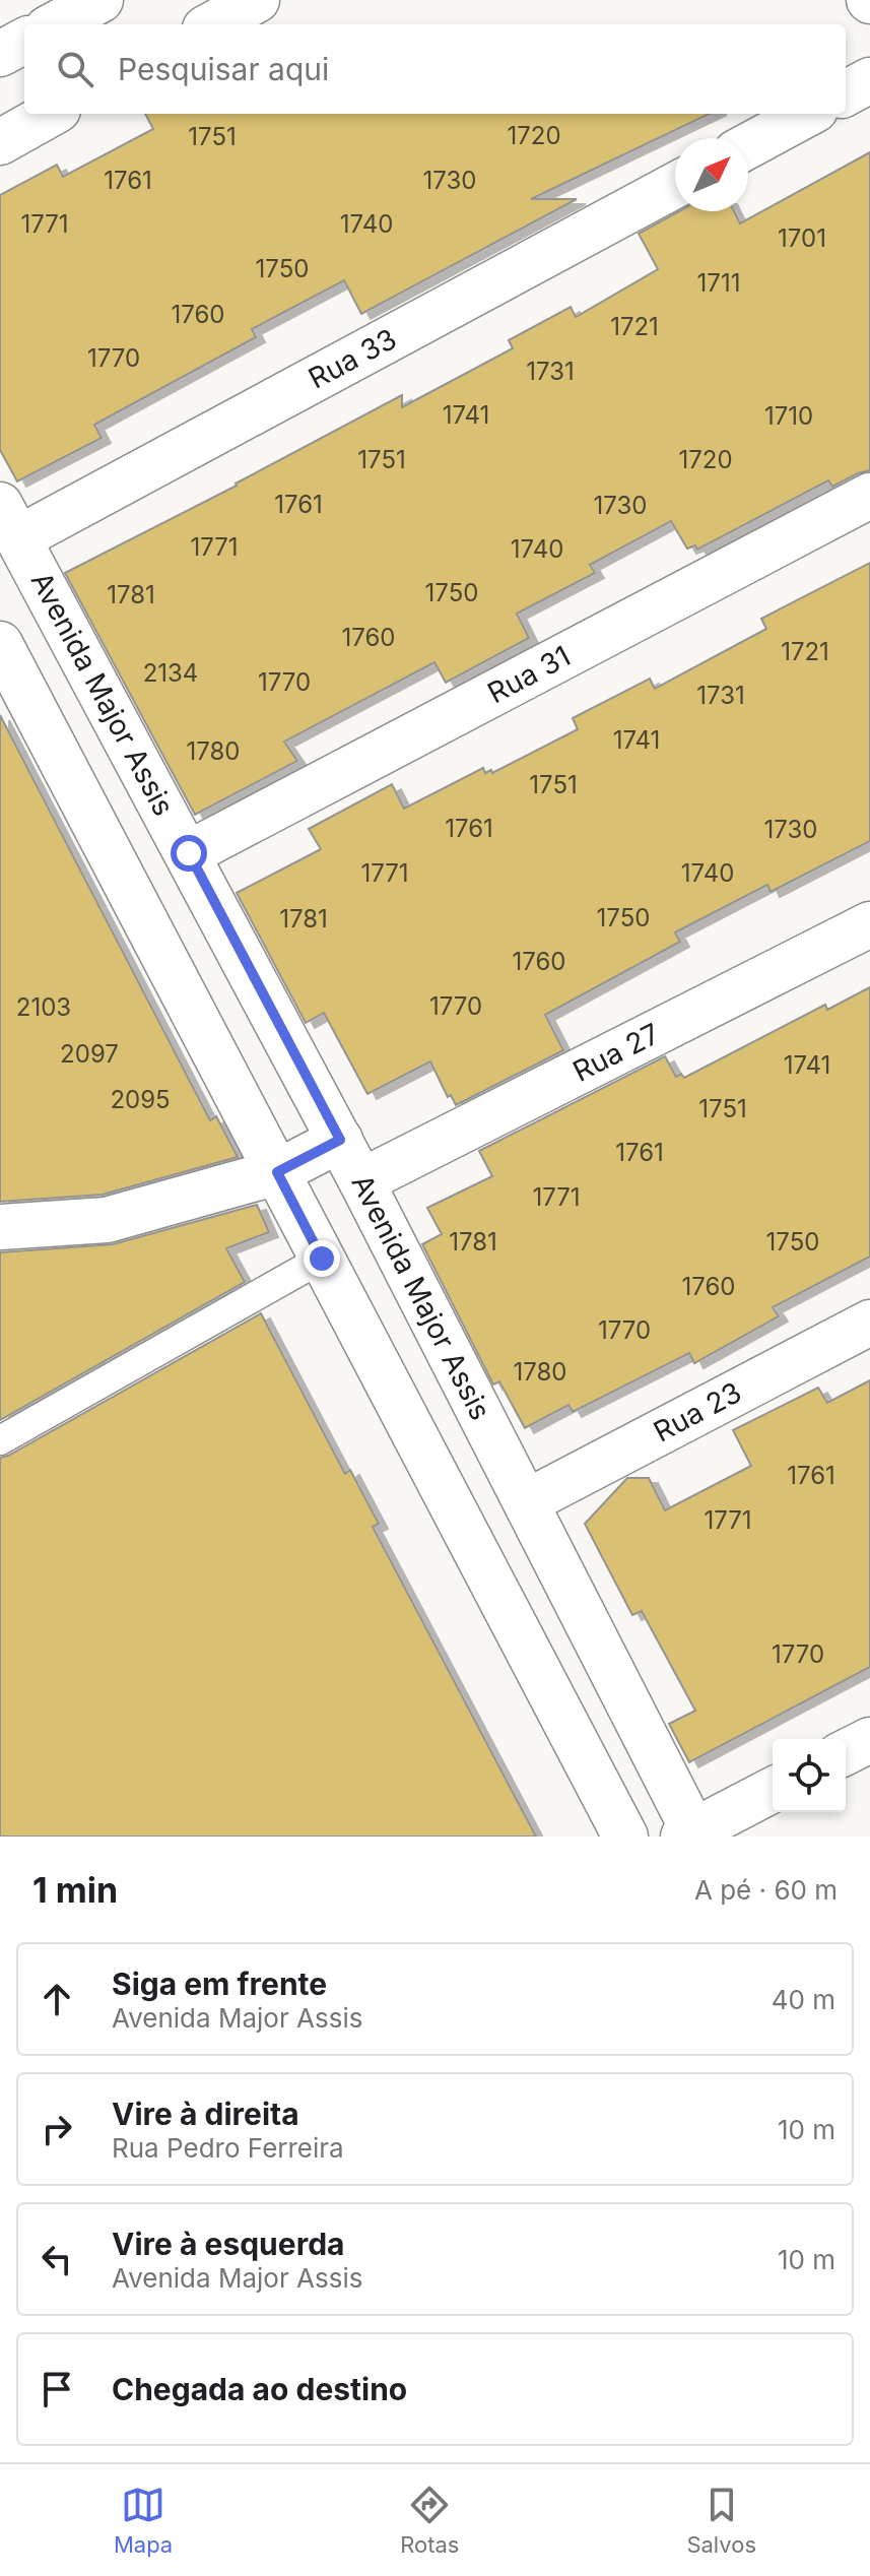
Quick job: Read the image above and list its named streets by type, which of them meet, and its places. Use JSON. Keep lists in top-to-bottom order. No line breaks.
{"streets":{"street":["Rua 33","Rua 31","Avenida Major Assis","Rua 27","Rua 23"]},"crossings":[["Rua 33","Avenida Major Assis"],["Rua 31","Avenida Major Assis"],["Avenida Major Assis","Rua 27"],["Avenida Major Assis","Rua 23"]],"house_numbers":["1720","1751","1761","1730","1771","1740","1701","1750","1711","1760","1721","1770","1731","1741","1710","1751","1720","1761","1730","1771","1740","1750","1781","1760","1721","2134","1770","1731","1741","1780","1751","1761","1730","1771","1740","1750","1781","1760","1770","2103","2097","1741","2095","1751","1761","1771","1781","1750","1760","1770","1780","1761","1771","1770"],"north":"top right","page":{"search":"Pesquisar aqui","heading":["1 min","A pé · 60 m"],"list":[["Siga em frente","Avenida Major Assis","40 m"],["Vire à direita","Rua Pedro Ferreira","10 m"],["Vire à esquerda","Avenida Major Assis","10 m"],"Chegada ao destino"],"nav":["Mapa","Rotas","Salvos"]}}
